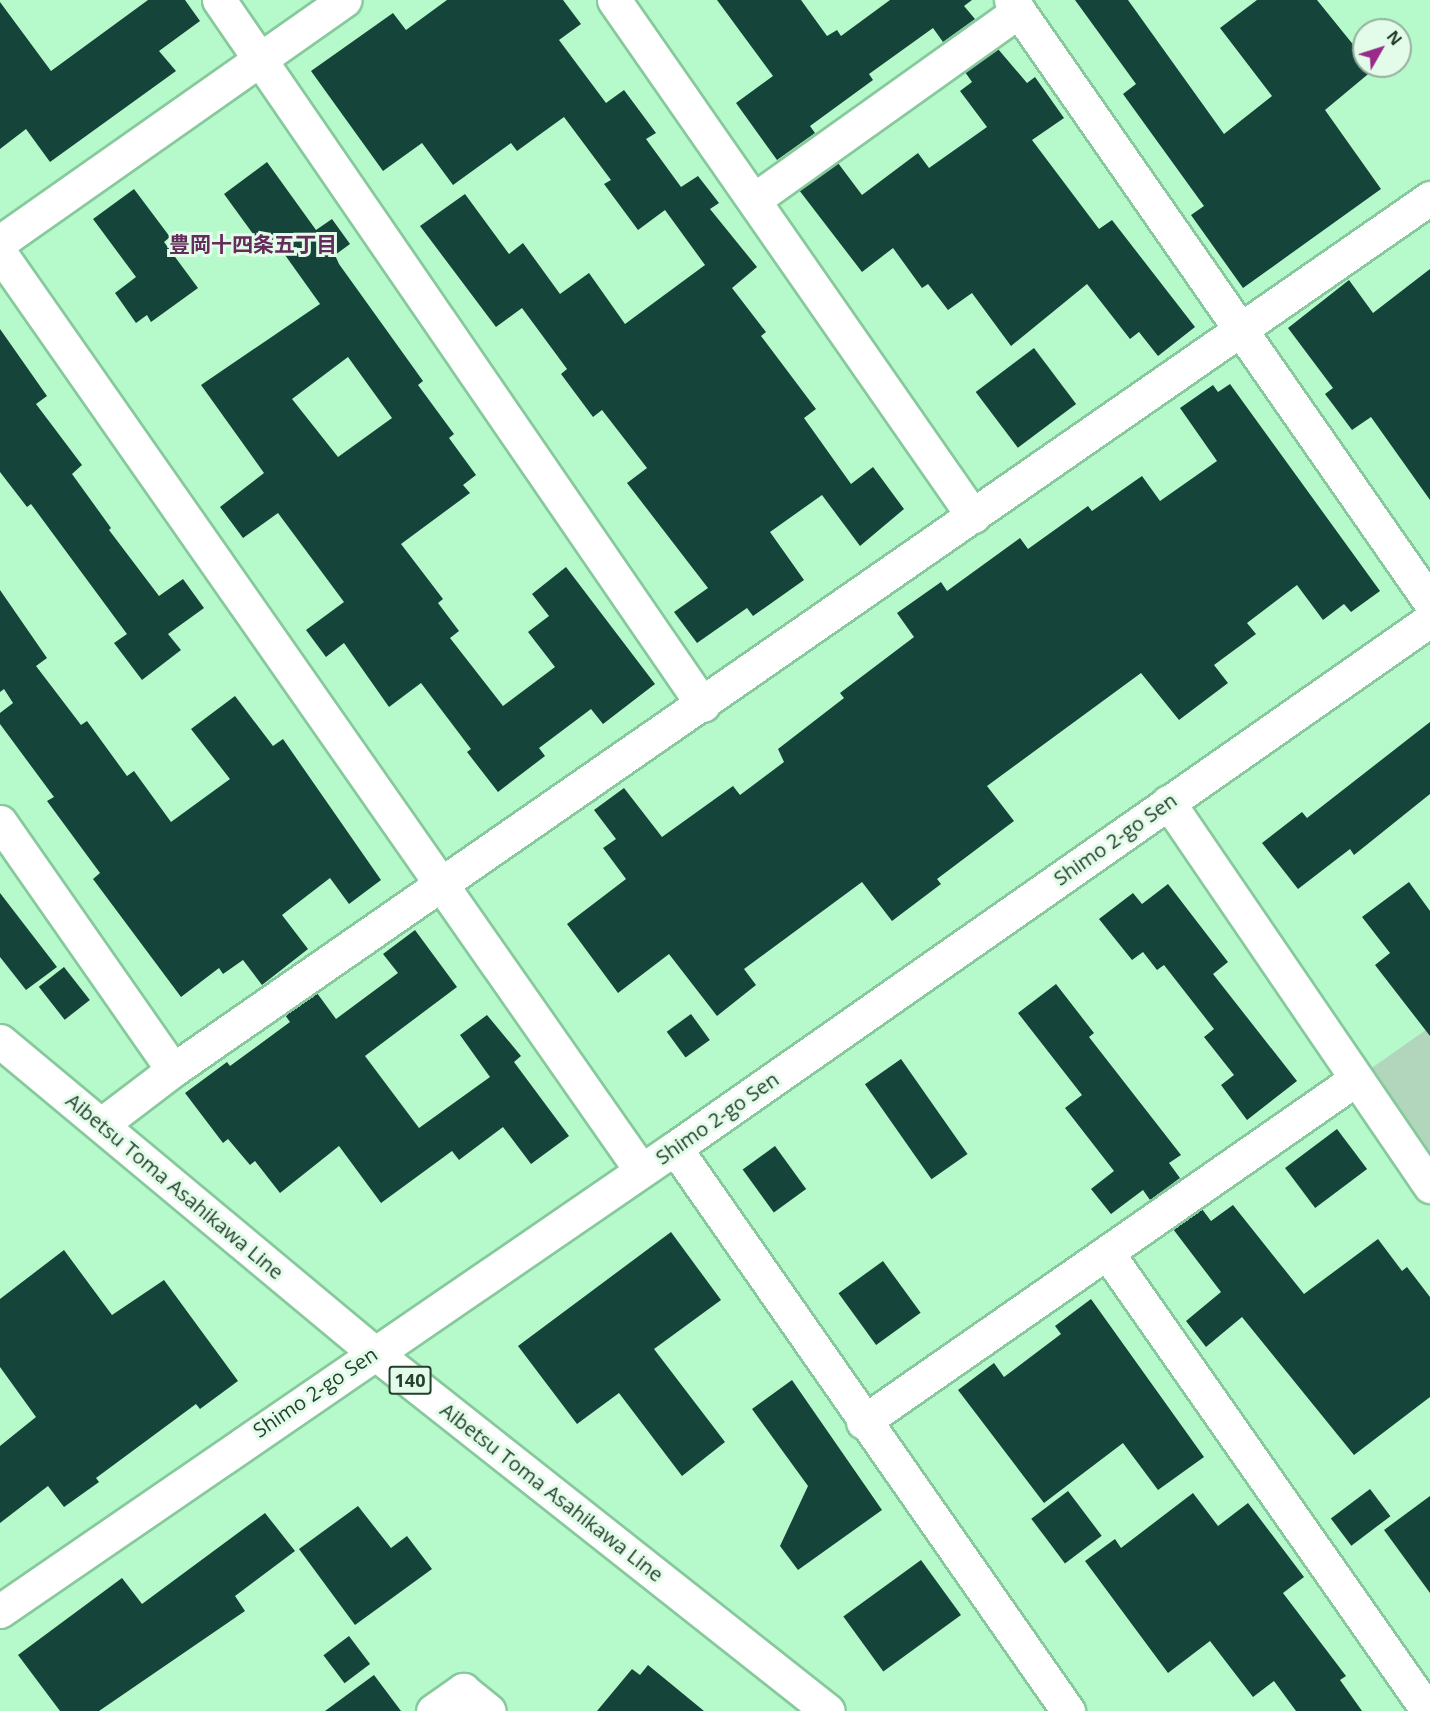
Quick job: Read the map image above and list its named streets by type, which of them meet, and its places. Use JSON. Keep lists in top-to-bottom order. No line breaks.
{"streets":{"street":["Shimo 2-go Sen","Aibetsu Toma Asahikawa Line","140"]},"crossings":[["Shimo 2-go Sen","Aibetsu Toma Asahikawa Line"]],"districts":["豊岡十四条五丁目"],"north":"top right"}
